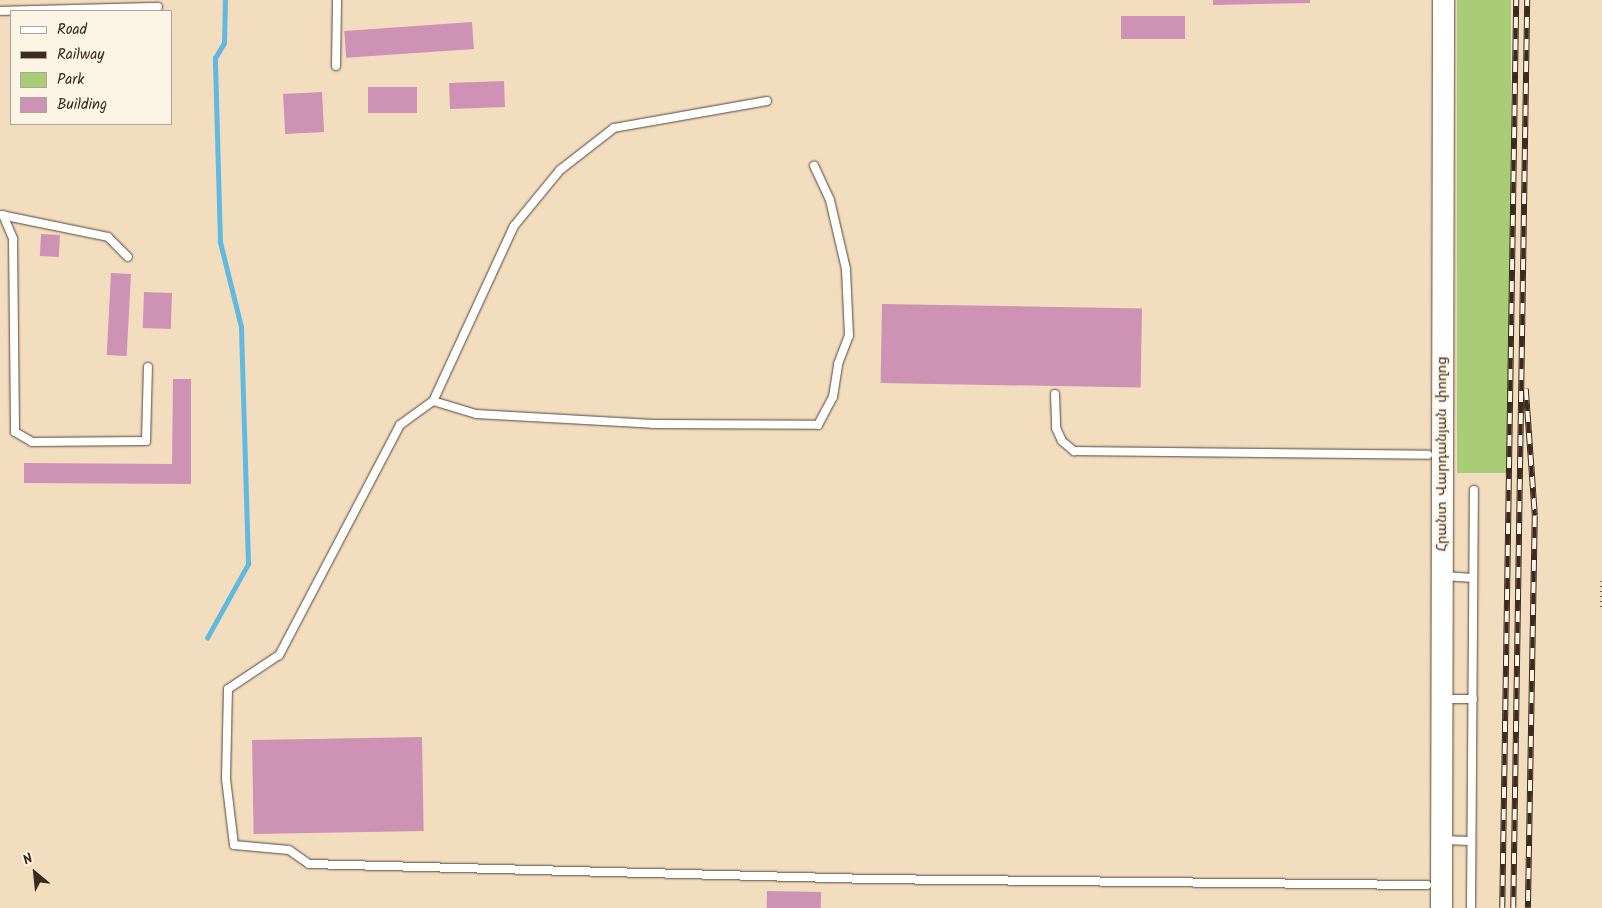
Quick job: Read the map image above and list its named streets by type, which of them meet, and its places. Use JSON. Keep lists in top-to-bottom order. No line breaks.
{"streets":{"main road":["Հրանտ Վարդանյան փողոց"]},"legend":["Road","Railway","Park","Building"],"north":"top left"}
